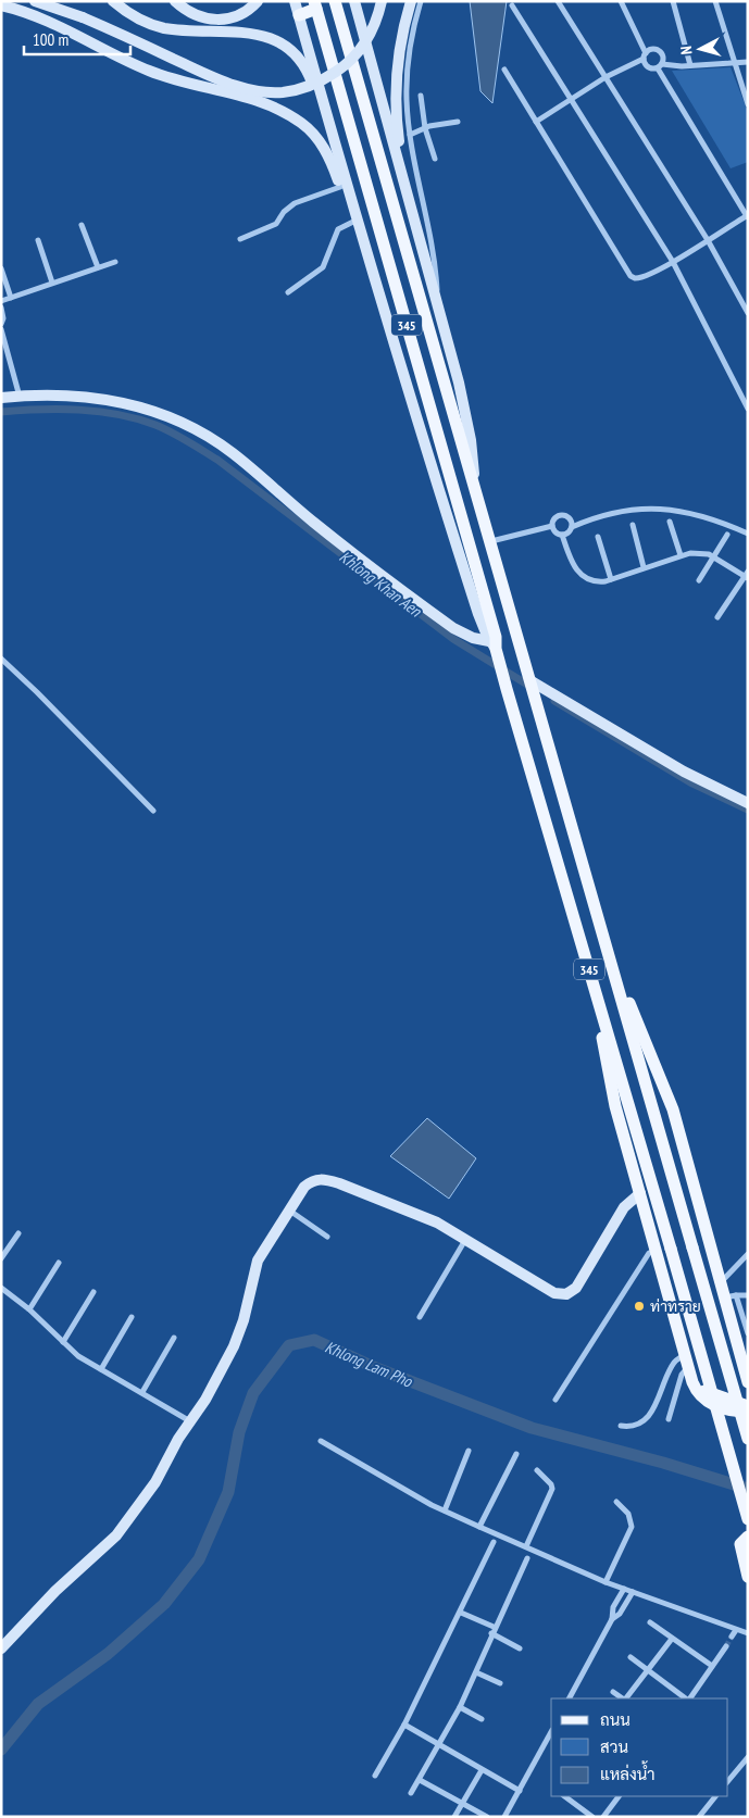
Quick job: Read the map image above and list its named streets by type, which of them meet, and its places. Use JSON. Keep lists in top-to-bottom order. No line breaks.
{"streets":{"main road":["345"]},"water":["Khlong Khan Aen","Khlong Lam Pho"],"places":["ท่าทราย"],"legend":["ถนน","สวน","แหล่งน้ำ"],"scale_bar":"100 m","north":"left"}
